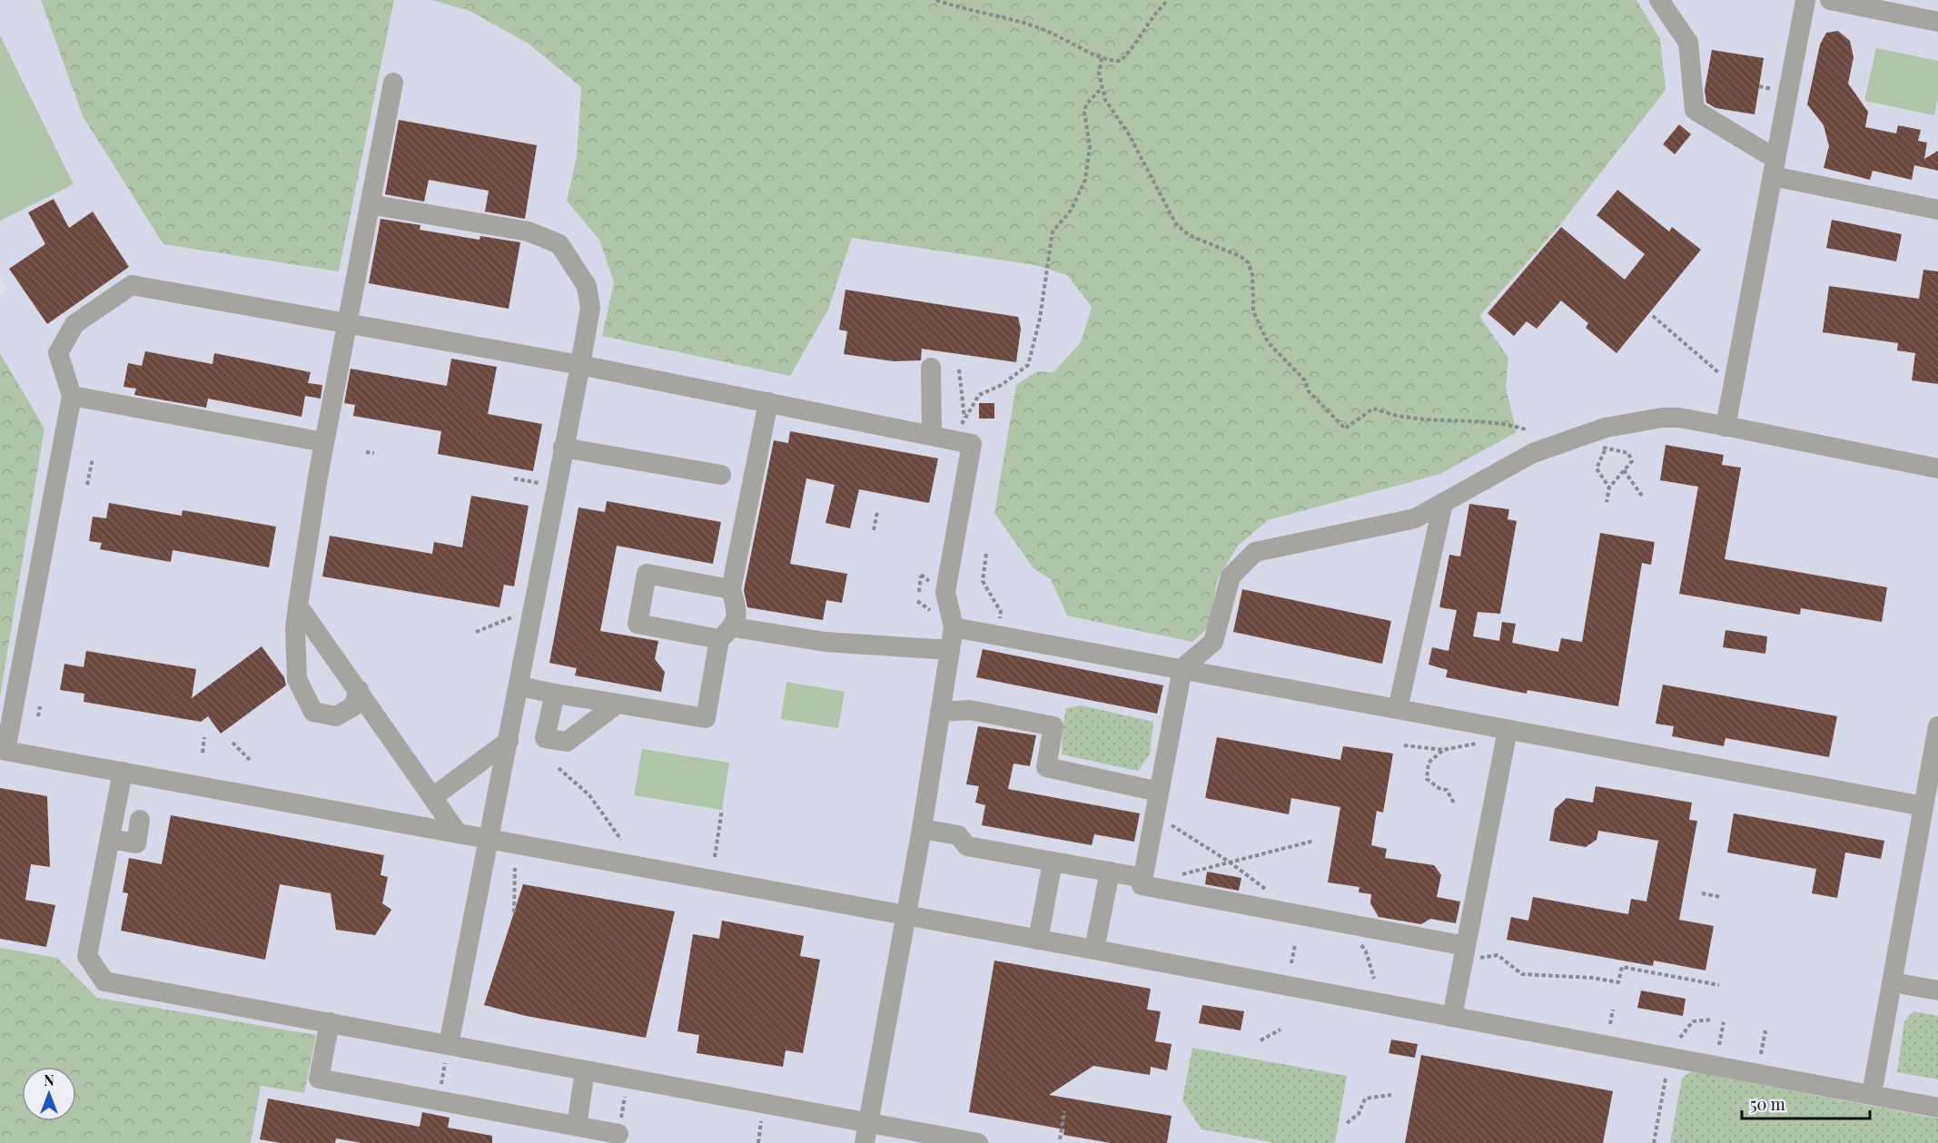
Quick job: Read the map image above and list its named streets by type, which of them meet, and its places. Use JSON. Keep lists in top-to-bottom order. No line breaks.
{"scale_bar":"50 m","north":"top"}
